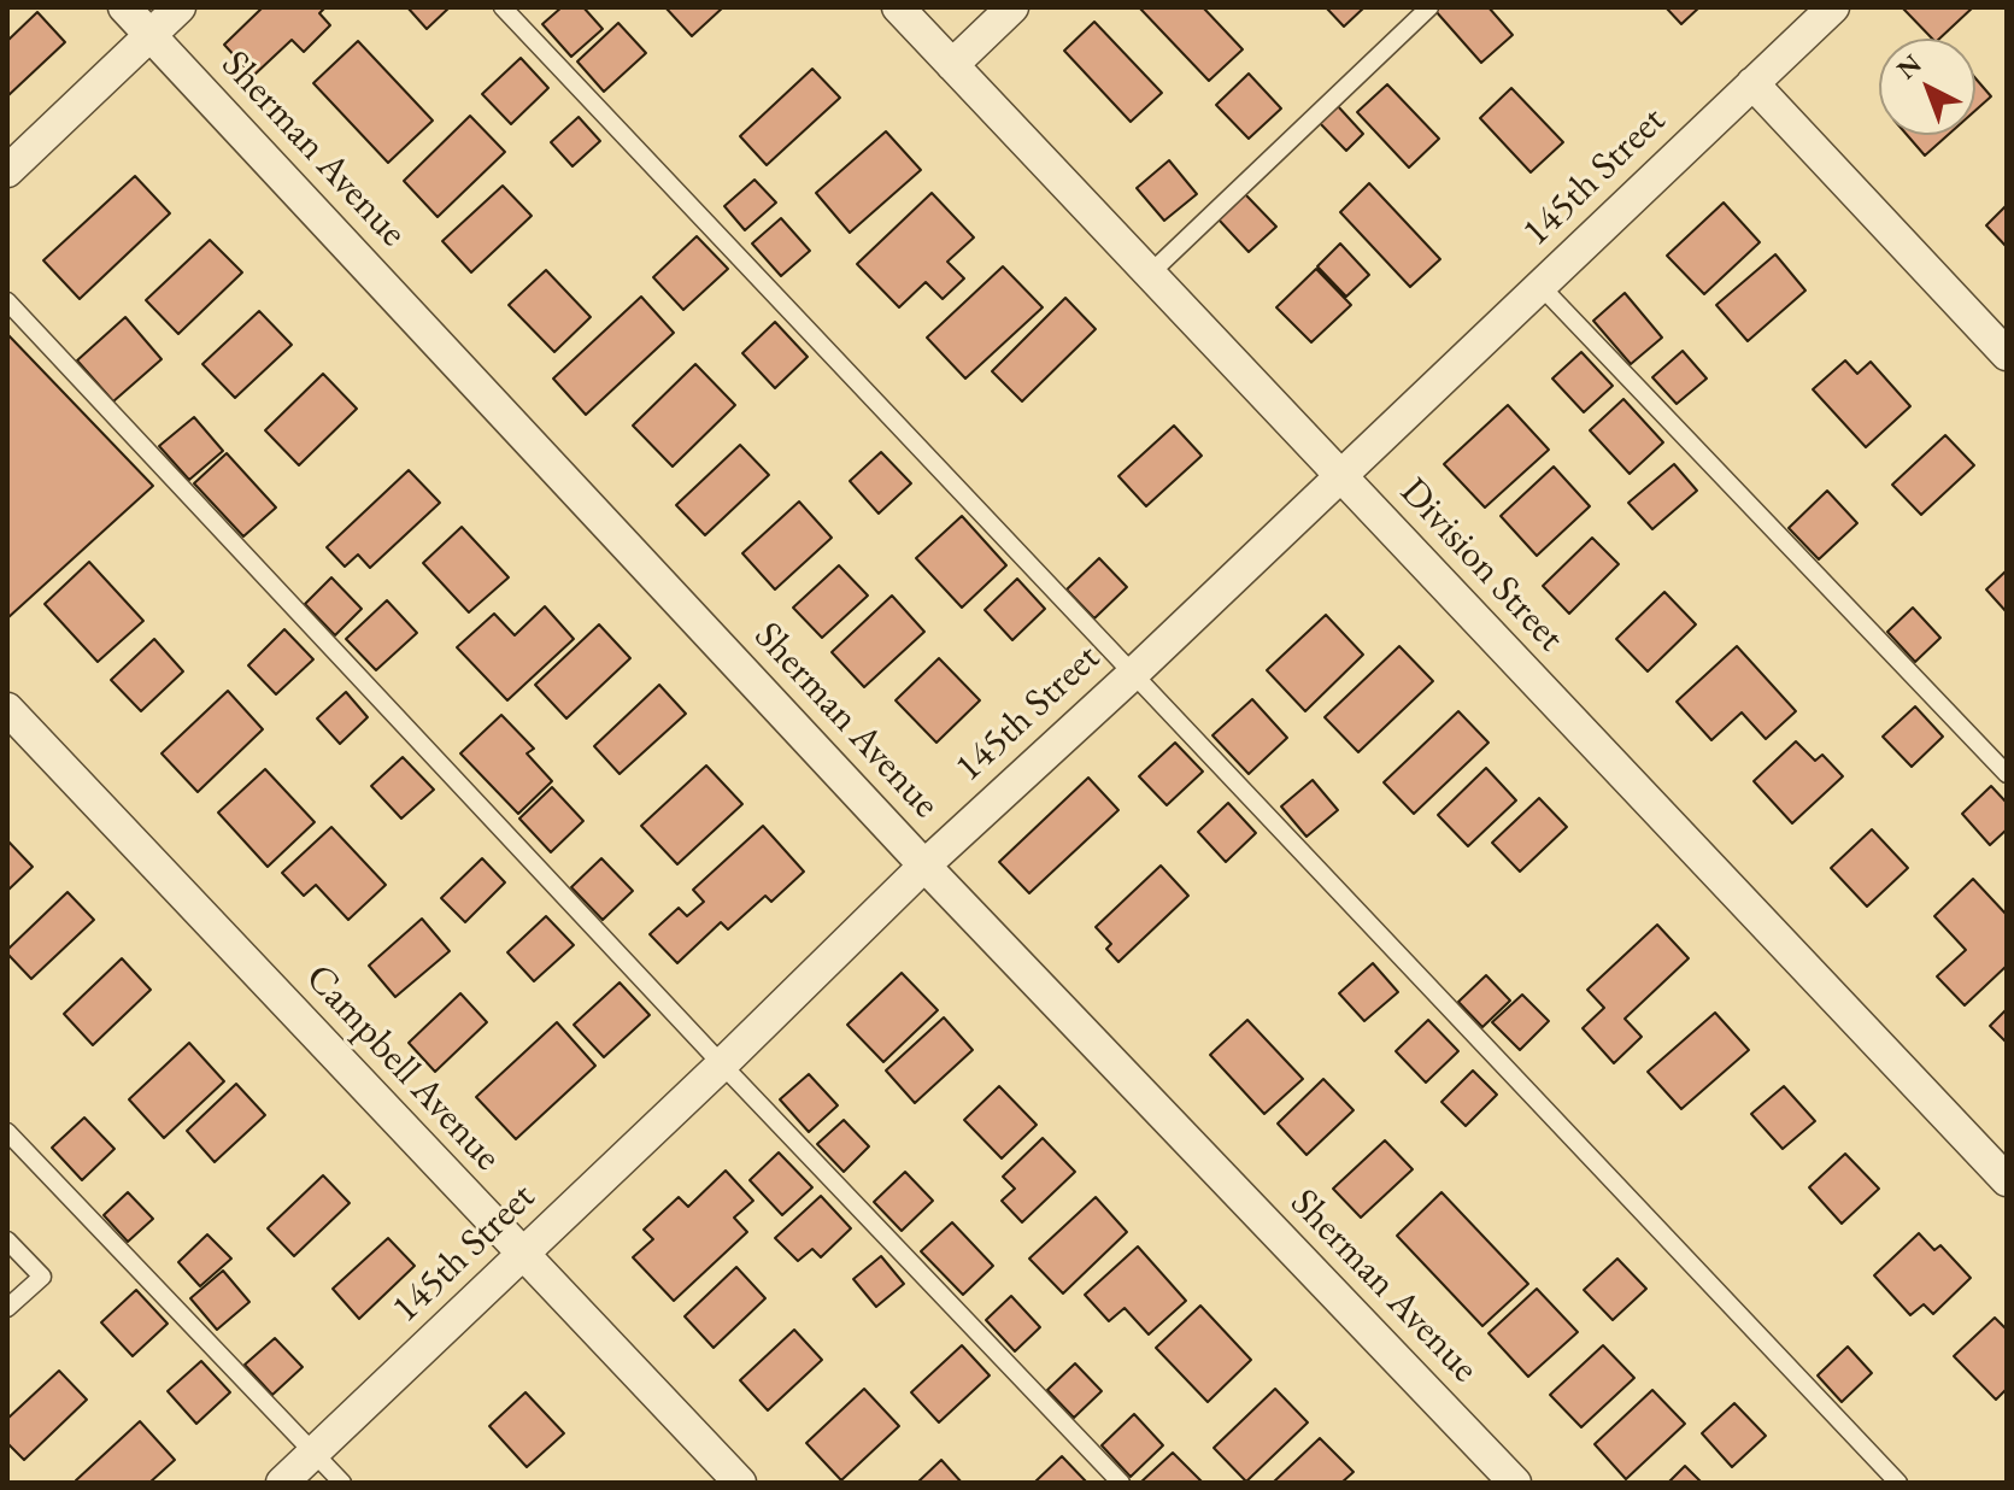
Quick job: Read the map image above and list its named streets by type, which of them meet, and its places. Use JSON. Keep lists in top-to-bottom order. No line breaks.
{"streets":{"street":["Sherman Avenue","145th Street","Division Street","Campbell Avenue"]},"crossings":[["Sherman Avenue","145th Street"],["145th Street","Division Street"],["145th Street","Campbell Avenue"]],"north":"top left"}
